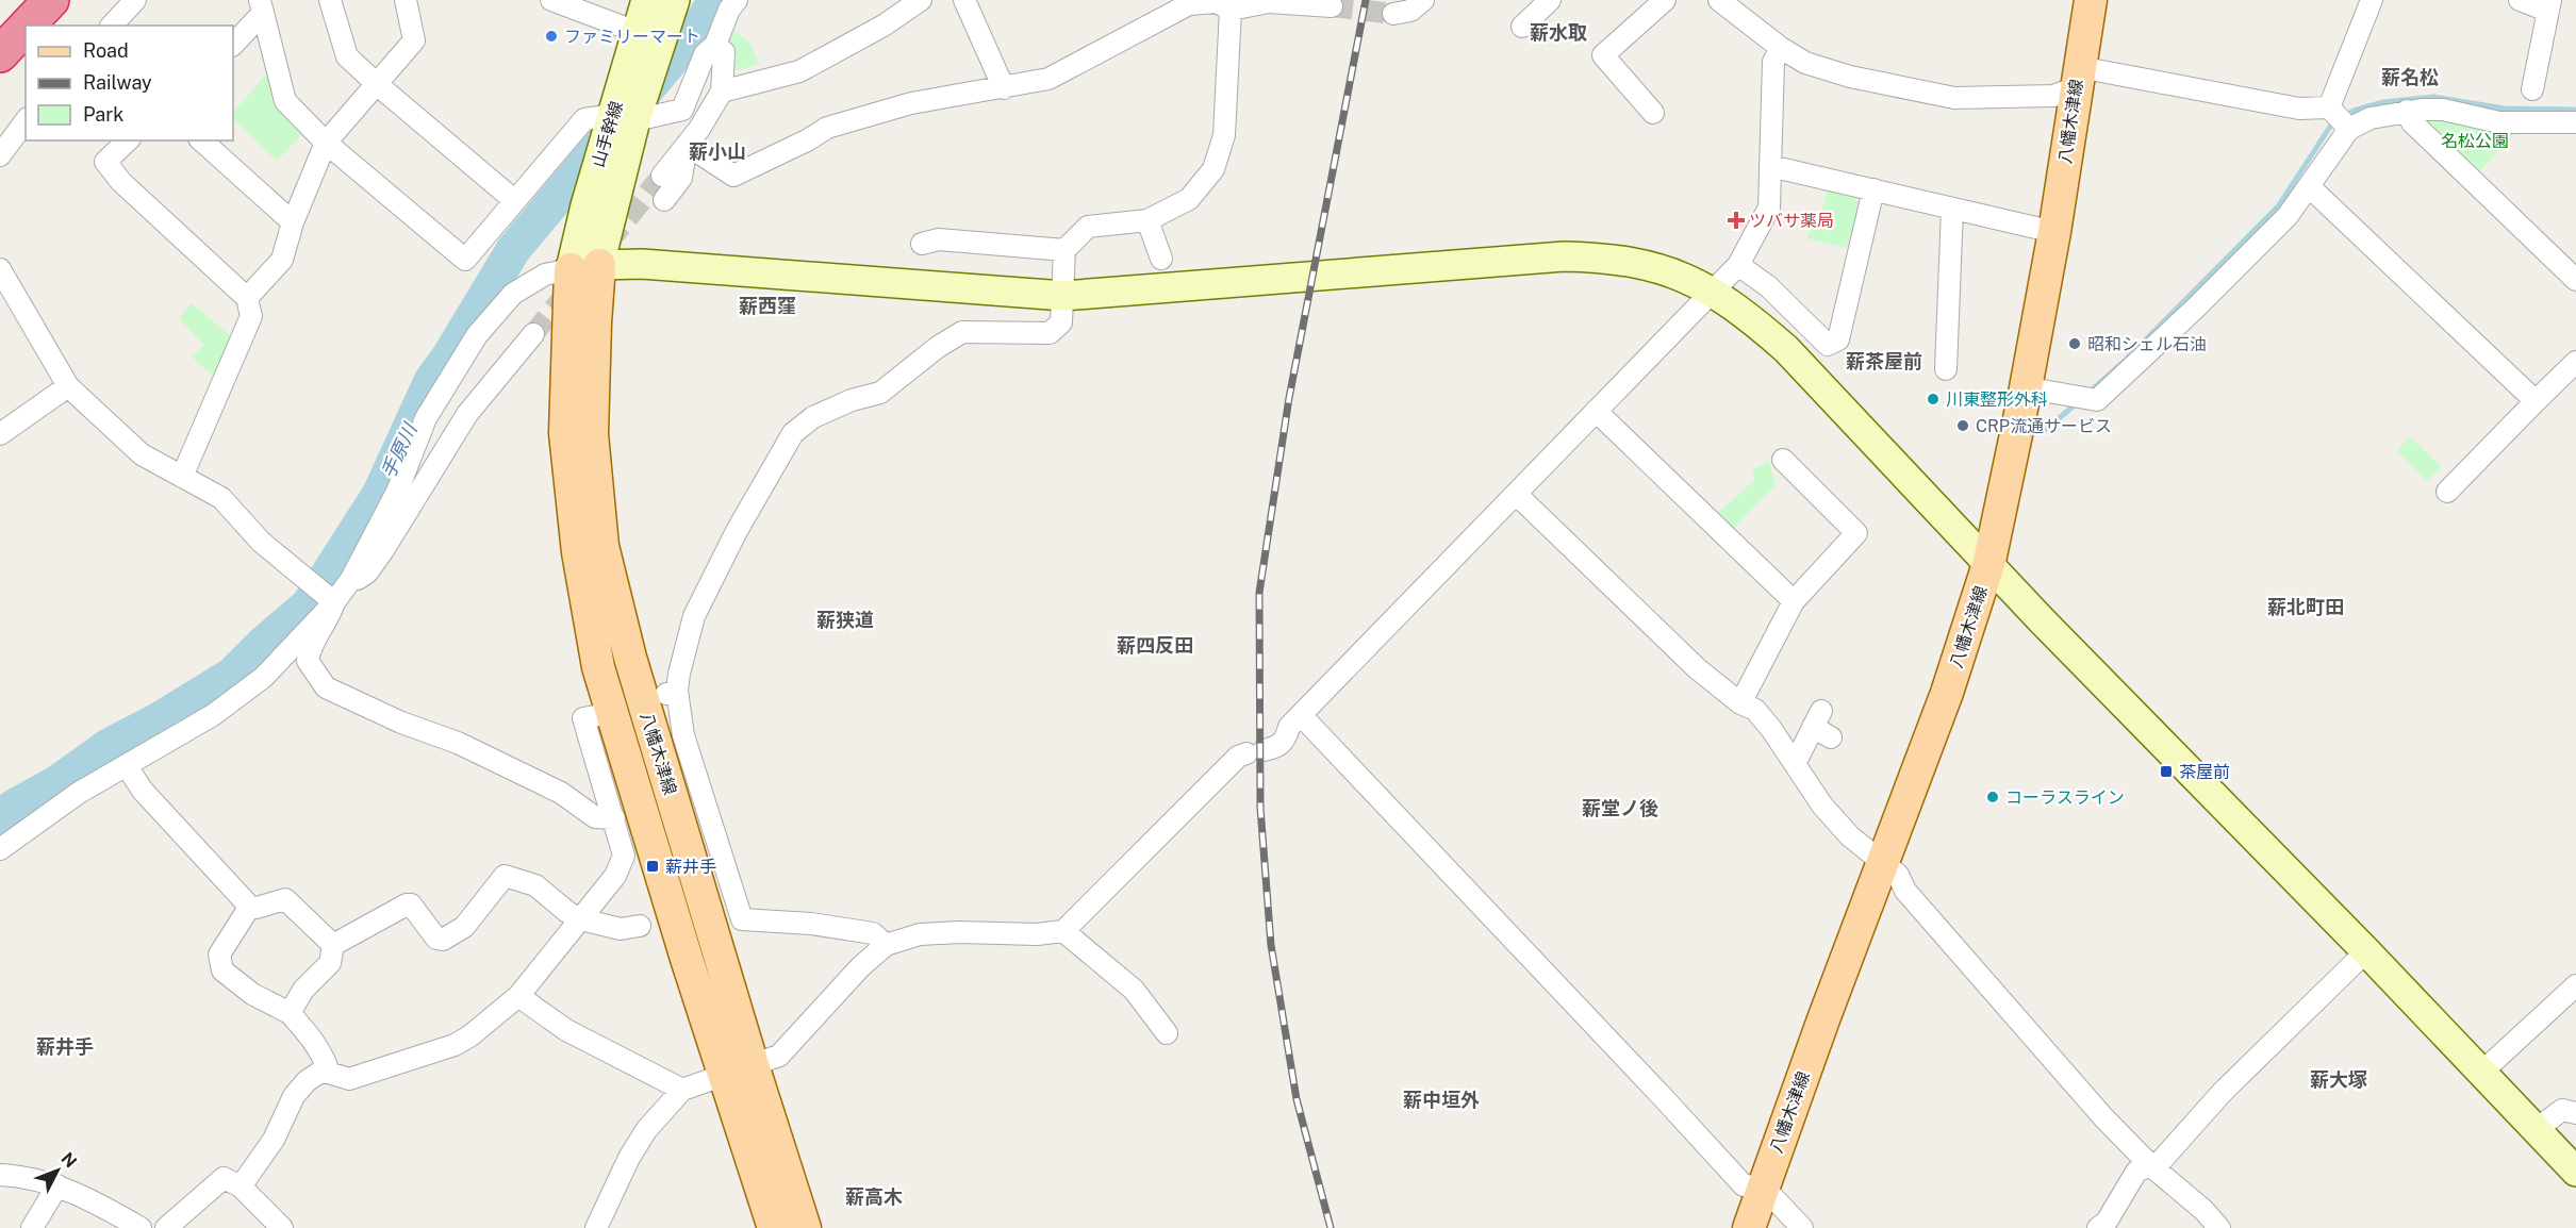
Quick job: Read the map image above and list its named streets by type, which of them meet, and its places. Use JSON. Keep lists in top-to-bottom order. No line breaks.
{"streets":{"main road":["八幡木津線"],"street":["山手幹線"]},"crossings":[["八幡木津線","山手幹線"]],"districts":["薪水取","薪名松","薪小山","薪西窪","薪茶屋前","薪北町田","薪狭道","薪四反田","薪堂ノ後","薪井手","薪大塚","薪中垣外","薪高木"],"water":["手原川"],"parks":["名松公園"],"places":{"other":["ファミリーマート","昭和シェル石油","川東整形外科","CRP流通サービス","コーラスライン"],"health":["ツバサ薬局"],"transit":["茶屋前","薪井手"]},"legend":["Road","Railway","Park"],"north":"top right"}
